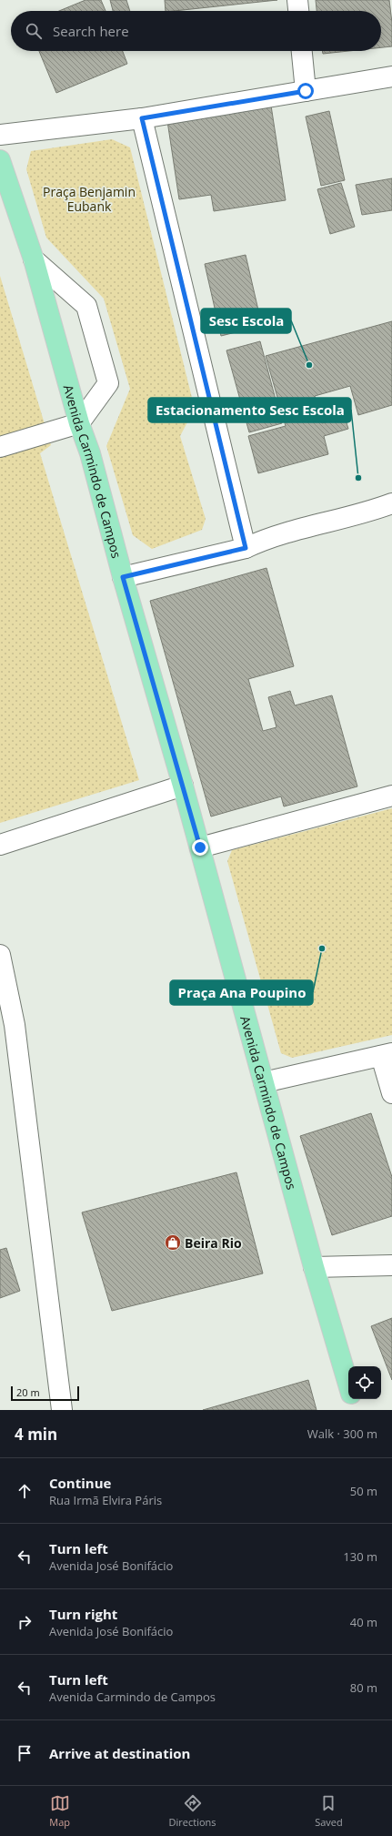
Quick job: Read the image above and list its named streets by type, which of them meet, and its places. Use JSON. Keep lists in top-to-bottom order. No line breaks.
{"streets":{"main road":["Avenida Carmindo de Campos"]},"parks":["Praça Benjamin Eubank"],"places":{"other":["Sesc Escola","Estacionamento Sesc Escola","Praça Ana Poupino"],"shop":["Beira Rio"]},"scale_bar":"20 m","page":{"search":"Search here","scale":"20 m","heading":["4 min","Walk · 300 m"],"list":[["Continue","Rua Irmã Elvira Páris","50 m"],["Turn left","Avenida José Bonifácio","130 m"],["Turn right","Avenida José Bonifácio","40 m"],["Turn left","Avenida Carmindo de Campos","80 m"],"Arrive at destination"],"nav":["Map","Directions","Saved"]}}
